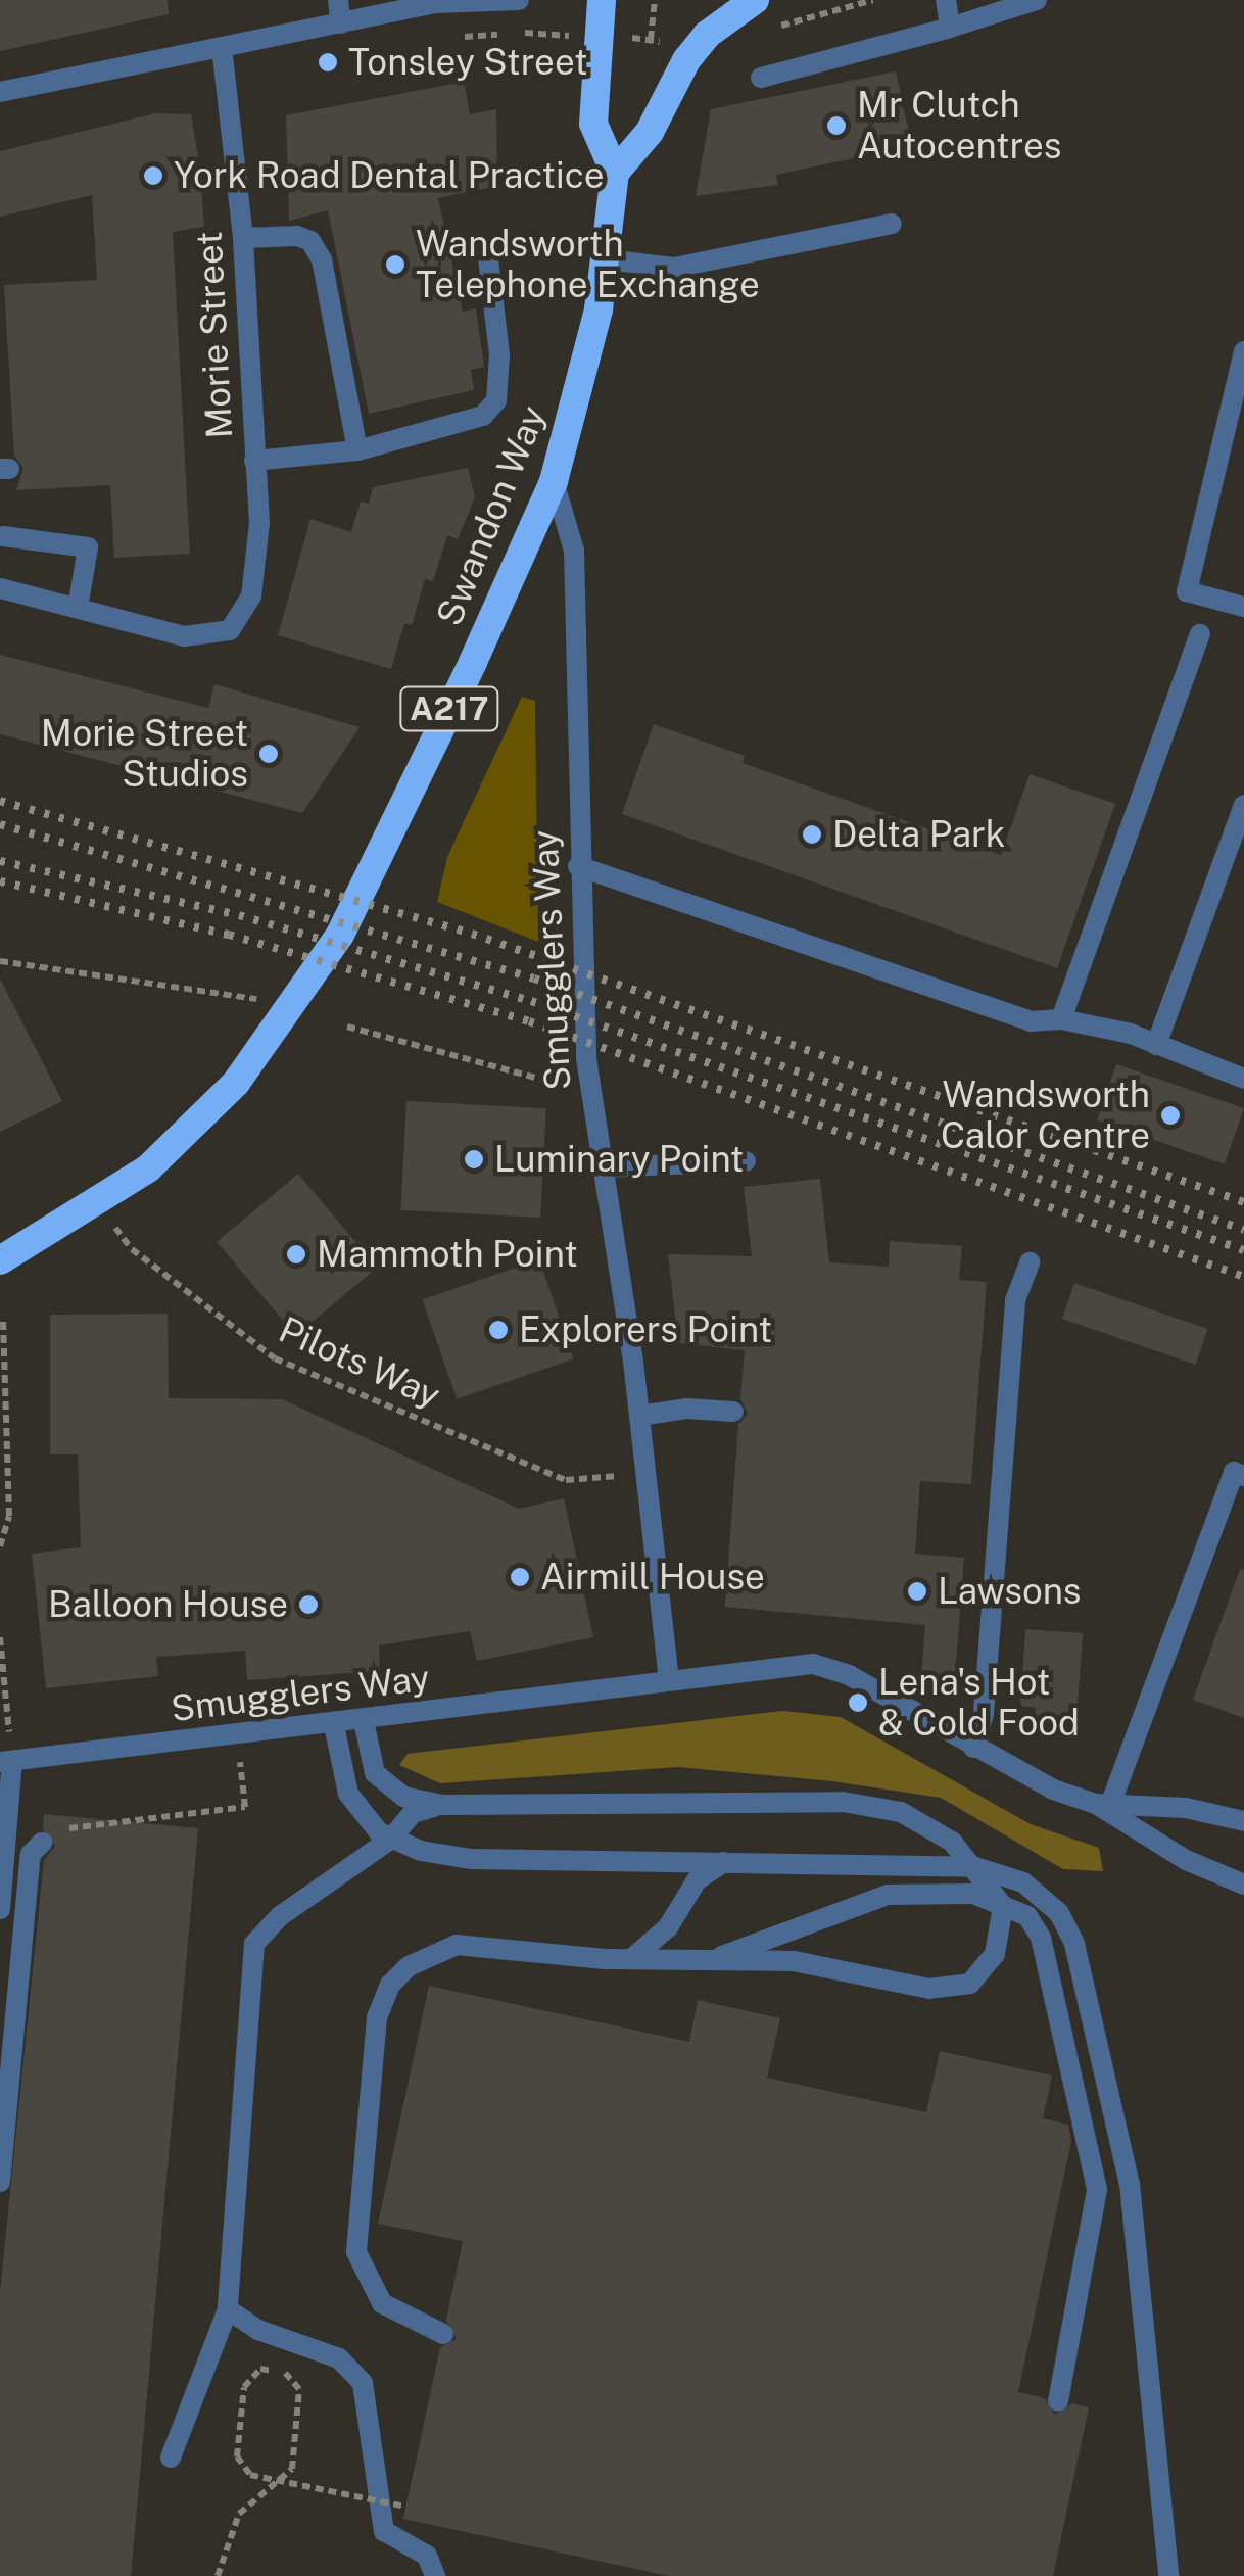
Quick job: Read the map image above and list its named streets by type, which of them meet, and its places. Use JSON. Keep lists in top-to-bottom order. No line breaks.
{"streets":{"highway":["Swandon Way","A217"],"street":["Morie Street","Smugglers Way"],"path":["Pilots Way"]},"crossings":[["Swandon Way","Smugglers Way"],["Swandon Way","Pilots Way"],["Smugglers Way","Pilots Way"]],"places":["Tonsley Street","Mr Clutch Autocentres","York Road Dental Practice","Wandsworth Telephone Exchange","Morie Street Studios","Delta Park","Wandsworth Calor Centre","Luminary Point","Mammoth Point","Explorers Point","Airmill House","Lawsons","Balloon House","Lena's Hot & Cold Food"]}
